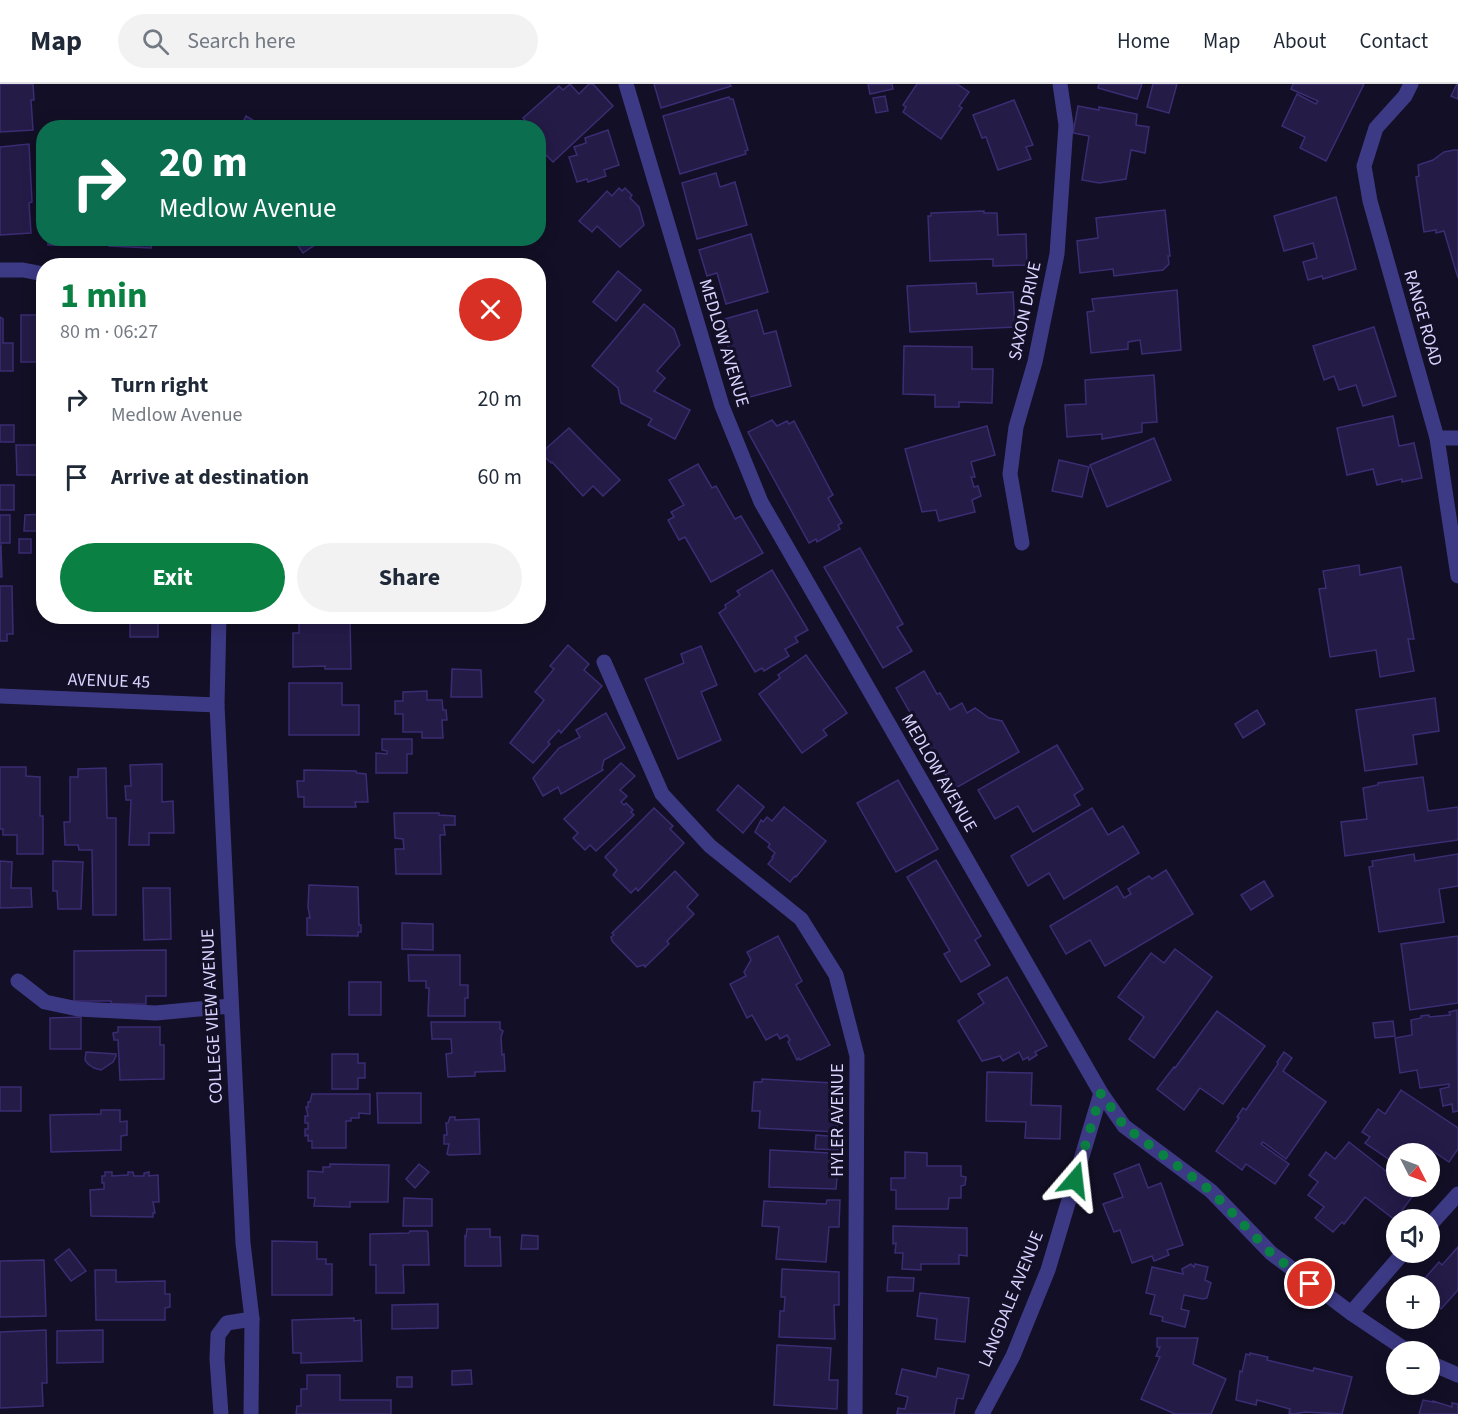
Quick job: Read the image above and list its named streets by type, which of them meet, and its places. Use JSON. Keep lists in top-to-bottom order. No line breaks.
{"streets":{"street":["SAXON DRIVE","RANGE ROAD","MEDLOW AVENUE","AVENUE 45","COLLEGE VIEW AVENUE","HYLER AVENUE","LANGDALE AVENUE"]},"crossings":[["MEDLOW AVENUE","LANGDALE AVENUE"],["AVENUE 45","COLLEGE VIEW AVENUE"]],"north":"bottom right","page":{"header":"Map","search":"Search here","nav":["Home","Map","About","Contact"],"turn":["20 m","Medlow Avenue"],"heading":["1 min","80 m · 06:27"],"list":[{"name":"Turn right","note":"Medlow Avenue","value":"20 m"},{"name":"Arrive at destination","value":"60 m"}],"buttons":["Exit","Share"],"map_buttons":["+","−"]}}
